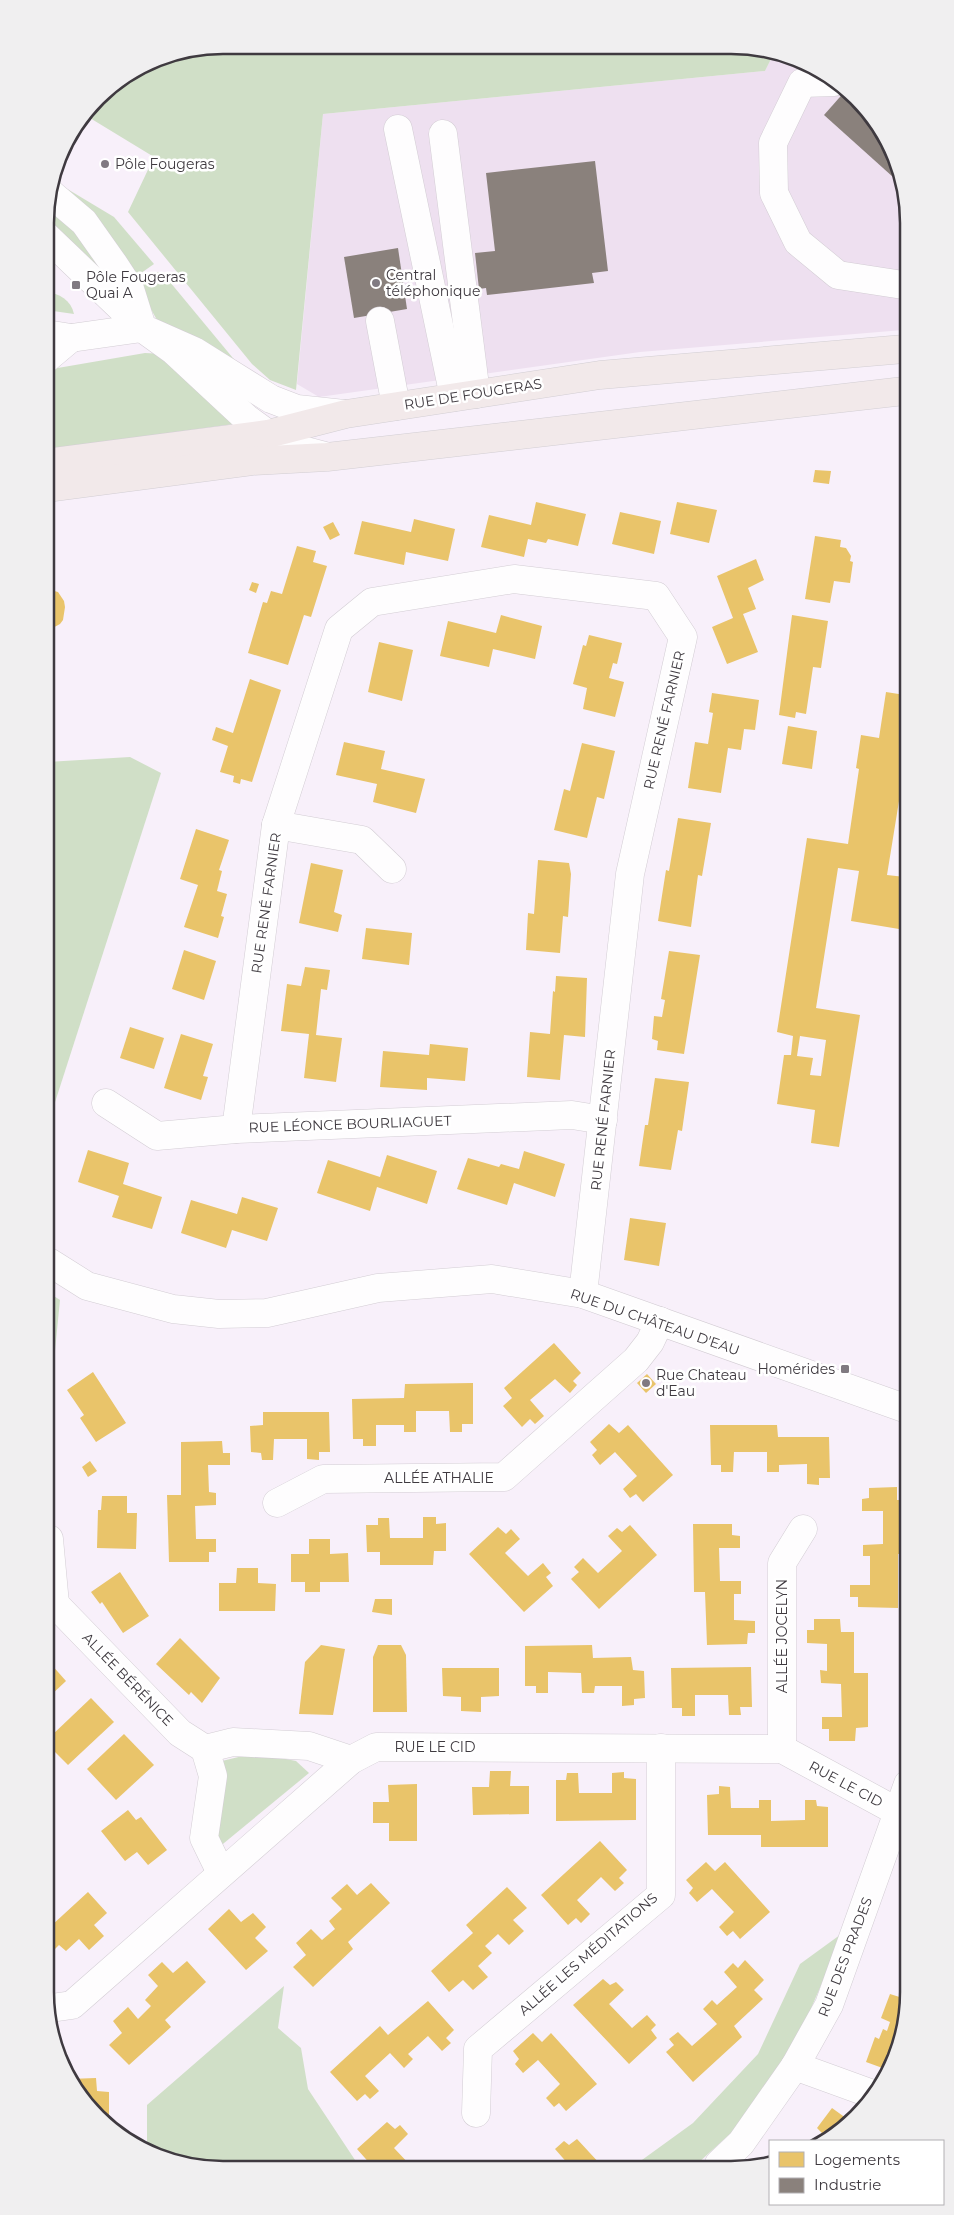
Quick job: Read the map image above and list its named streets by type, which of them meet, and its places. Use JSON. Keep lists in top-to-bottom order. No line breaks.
{"streets":{"main road":["RUE DE FOUGERAS"],"street":["RUE RENÉ FARNIER","RUE LÉONCE BOURLIAGUET","RUE DU CHÂTEAU D'EAU","ALLÉE ATHALIE","ALLÉE JOCELYN","ALLÉE BÉRÉNICE","RUE LE CID","ALLÉE LES MÉDITATIONS","RUE DES PRADES"]},"crossings":[["RUE RENÉ FARNIER","RUE LÉONCE BOURLIAGUET"],["RUE RENÉ FARNIER","RUE DU CHÂTEAU D'EAU"],["RUE DU CHÂTEAU D'EAU","ALLÉE ATHALIE"],["ALLÉE JOCELYN","RUE LE CID"],["RUE LE CID","ALLÉE LES MÉDITATIONS"],["RUE LE CID","RUE DES PRADES"]],"places":{"other":["Pôle Fougeras","Central téléphonique","Rue Chateau d'Eau"],"transit":["Pôle Fougeras Quai A","Homérides"]},"legend":["Logements","Industrie"]}
